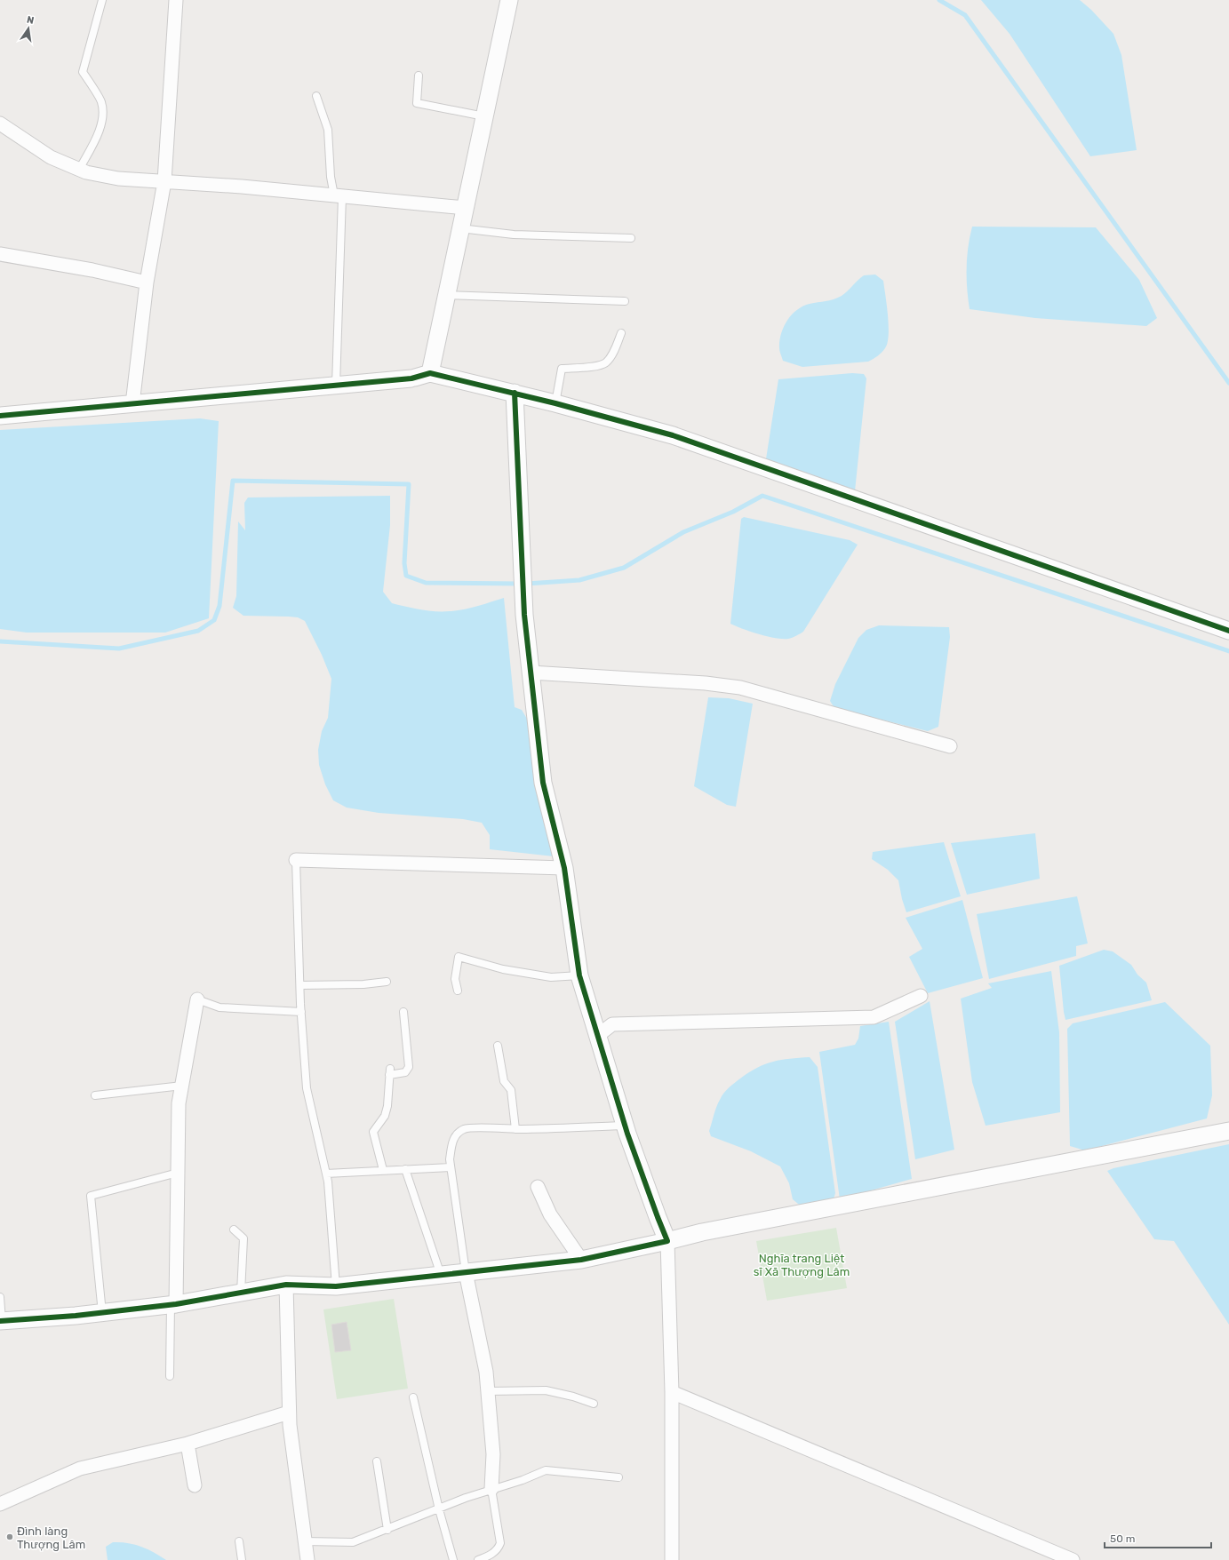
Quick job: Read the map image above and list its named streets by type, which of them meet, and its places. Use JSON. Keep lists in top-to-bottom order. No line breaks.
{"parks":["Nghĩa trang Liệt sĩ Xã Thượng Lâm"],"places":["Đình làng Thượng Lâm"],"scale_bar":"50 m","north":"top"}
